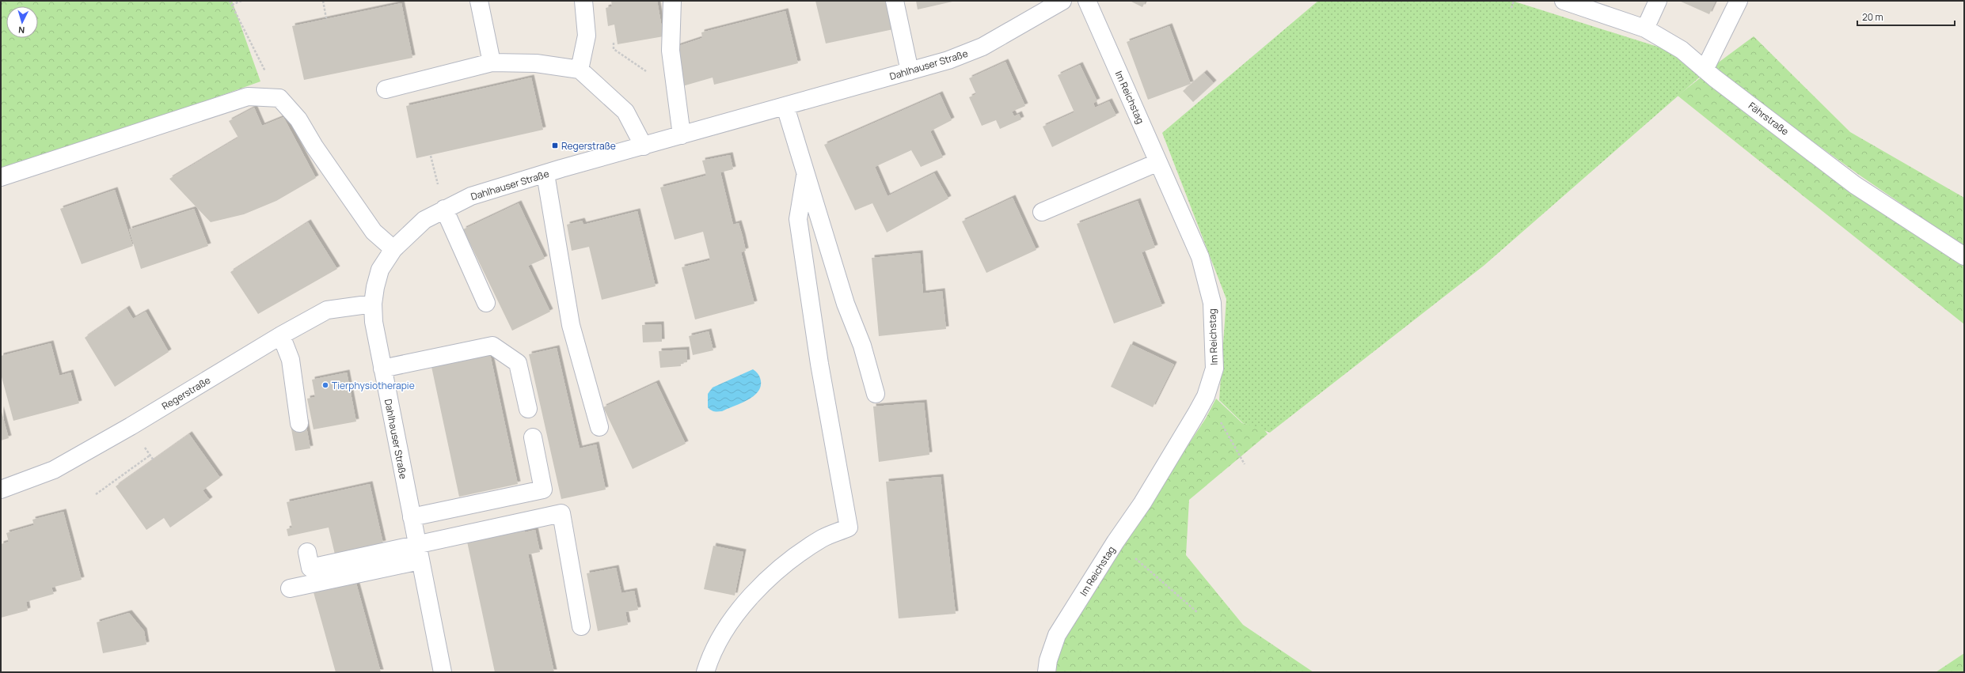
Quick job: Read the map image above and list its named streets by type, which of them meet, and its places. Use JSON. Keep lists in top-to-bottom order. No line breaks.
{"streets":{"street":["Dahlhauser Straße","Im Reichstag","Fährstraße","Regerstraße"]},"crossings":[["Dahlhauser Straße","Regerstraße"]],"places":{"transit":["Regerstraße"],"other":["Tierphysiotherapie"]},"scale_bar":"20 m","north":"bottom"}
